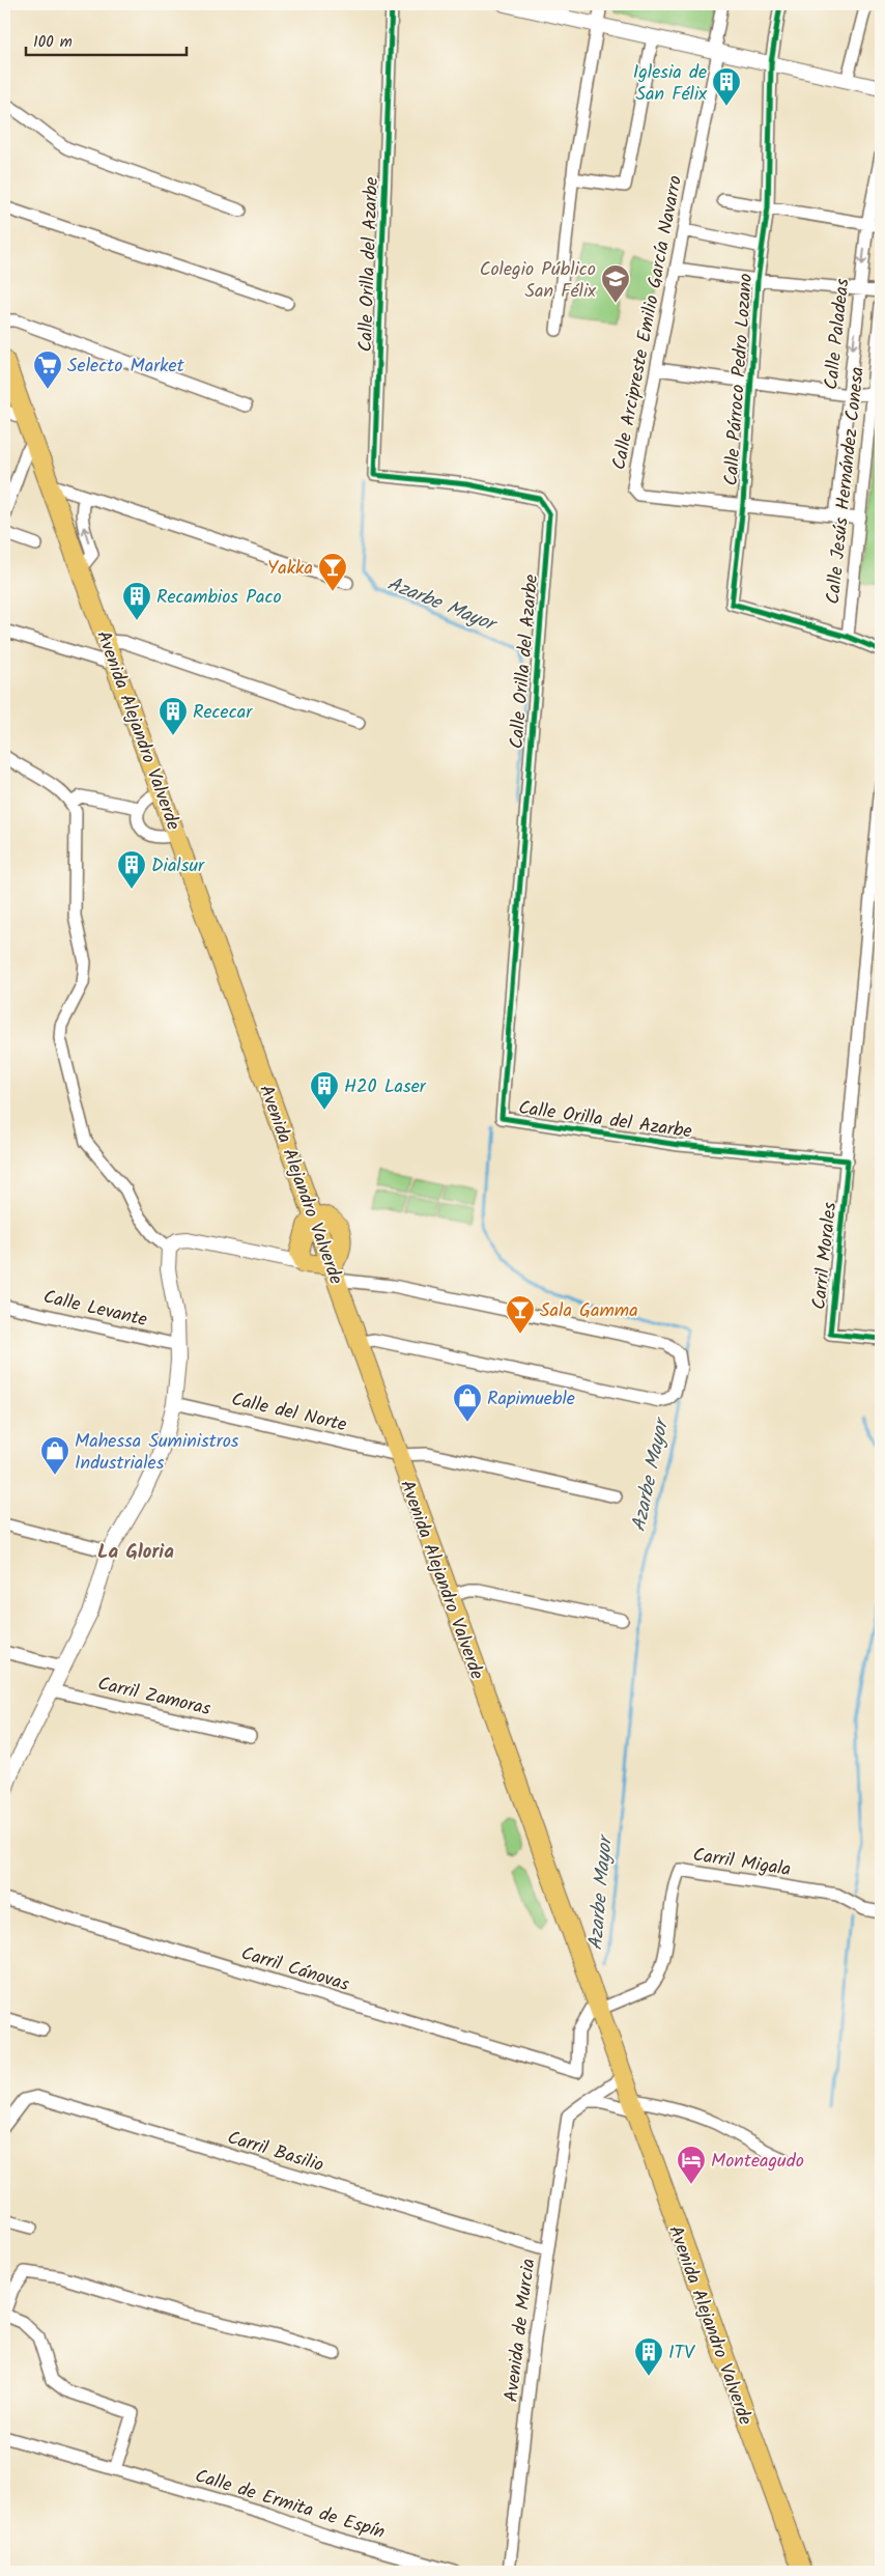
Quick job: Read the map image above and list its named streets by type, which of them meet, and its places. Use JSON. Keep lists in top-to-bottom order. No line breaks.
{"streets":{"main road":["Avenida Alejandro Valverde"],"street":["Calle Orilla del Azarbe","Calle Arcipreste Emilio García Navarro","Calle Paladeas","Calle Párroco Pedro Lozano","Calle Jesús Hernández Conesa","Carril Morales","Calle Levante","Calle del Norte","Carril Zamoras","Carril Migala","Carril Cánovas","Carril Basilio","Avenida de Murcia","Calle de Ermita de Espín"]},"crossings":[["Calle Orilla del Azarbe","Carril Morales"],["Calle Arcipreste Emilio García Navarro","Calle Paladeas"],["Calle Arcipreste Emilio García Navarro","Calle Párroco Pedro Lozano"],["Calle Arcipreste Emilio García Navarro","Calle Jesús Hernández Conesa"],["Calle Párroco Pedro Lozano","Calle Jesús Hernández Conesa"],["Avenida Alejandro Valverde","Calle del Norte"],["Avenida Alejandro Valverde","Carril Migala"],["Avenida Alejandro Valverde","Carril Cánovas"],["Avenida Alejandro Valverde","Avenida de Murcia"],["Carril Migala","Carril Cánovas"],["Carril Basilio","Avenida de Murcia"]],"one_way":["Calle Paladeas"],"districts":["La Gloria"],"water":["Azarbe Mayor"],"places":{"building":["Iglesia de San Félix","Recambios Paco","Rececar","Dialsur","H20 Laser","ITV"],"school or university":["Colegio Público San Félix"],"supermarket":["Selecto Market"],"bar":["Yakka","Sala Gamma"],"shop":["Rapimueble","Mahessa Suministros Industriales"],"hotel":["Monteagudo"]},"scale_bar":"100 m"}
